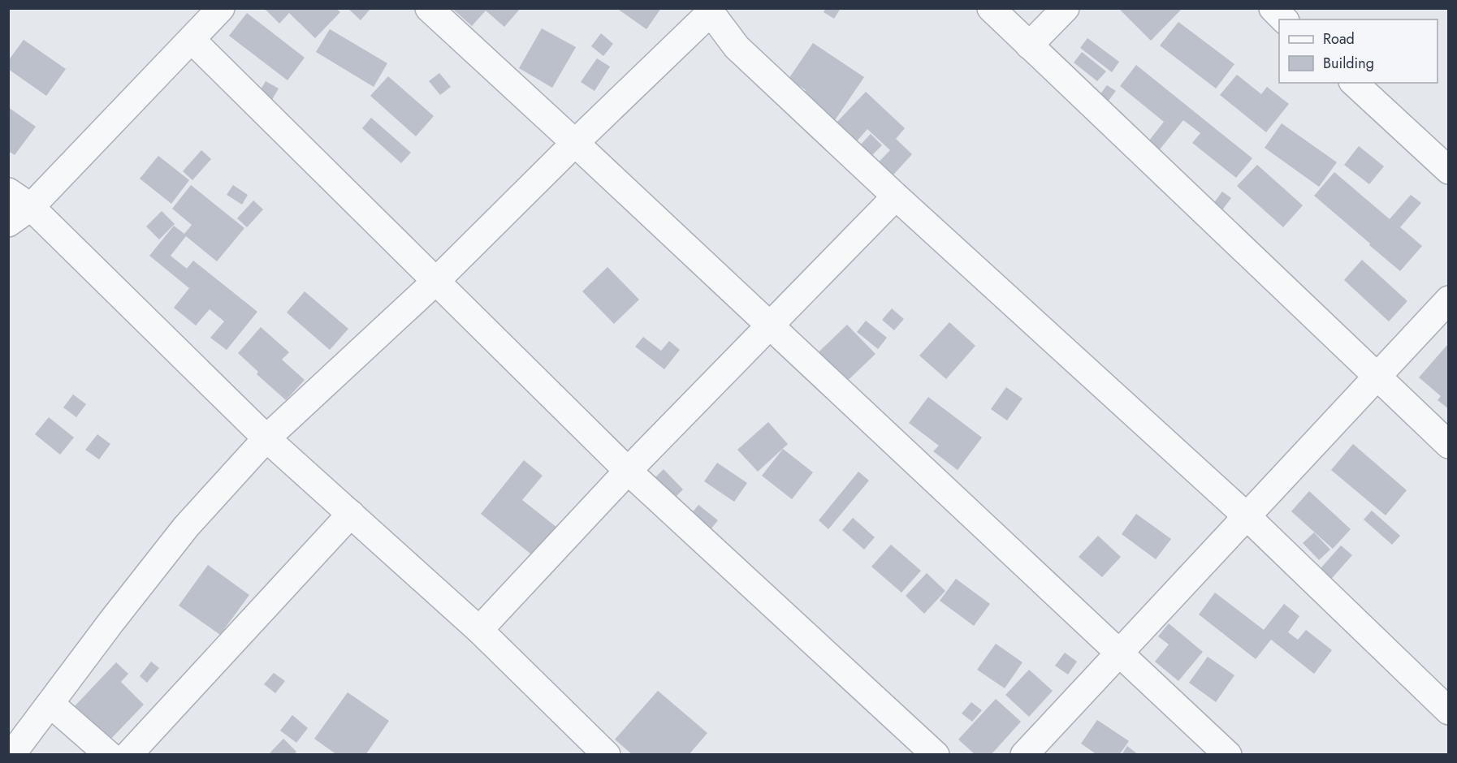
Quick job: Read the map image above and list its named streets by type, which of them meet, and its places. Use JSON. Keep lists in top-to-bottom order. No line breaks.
{"legend":["Road","Building"]}
